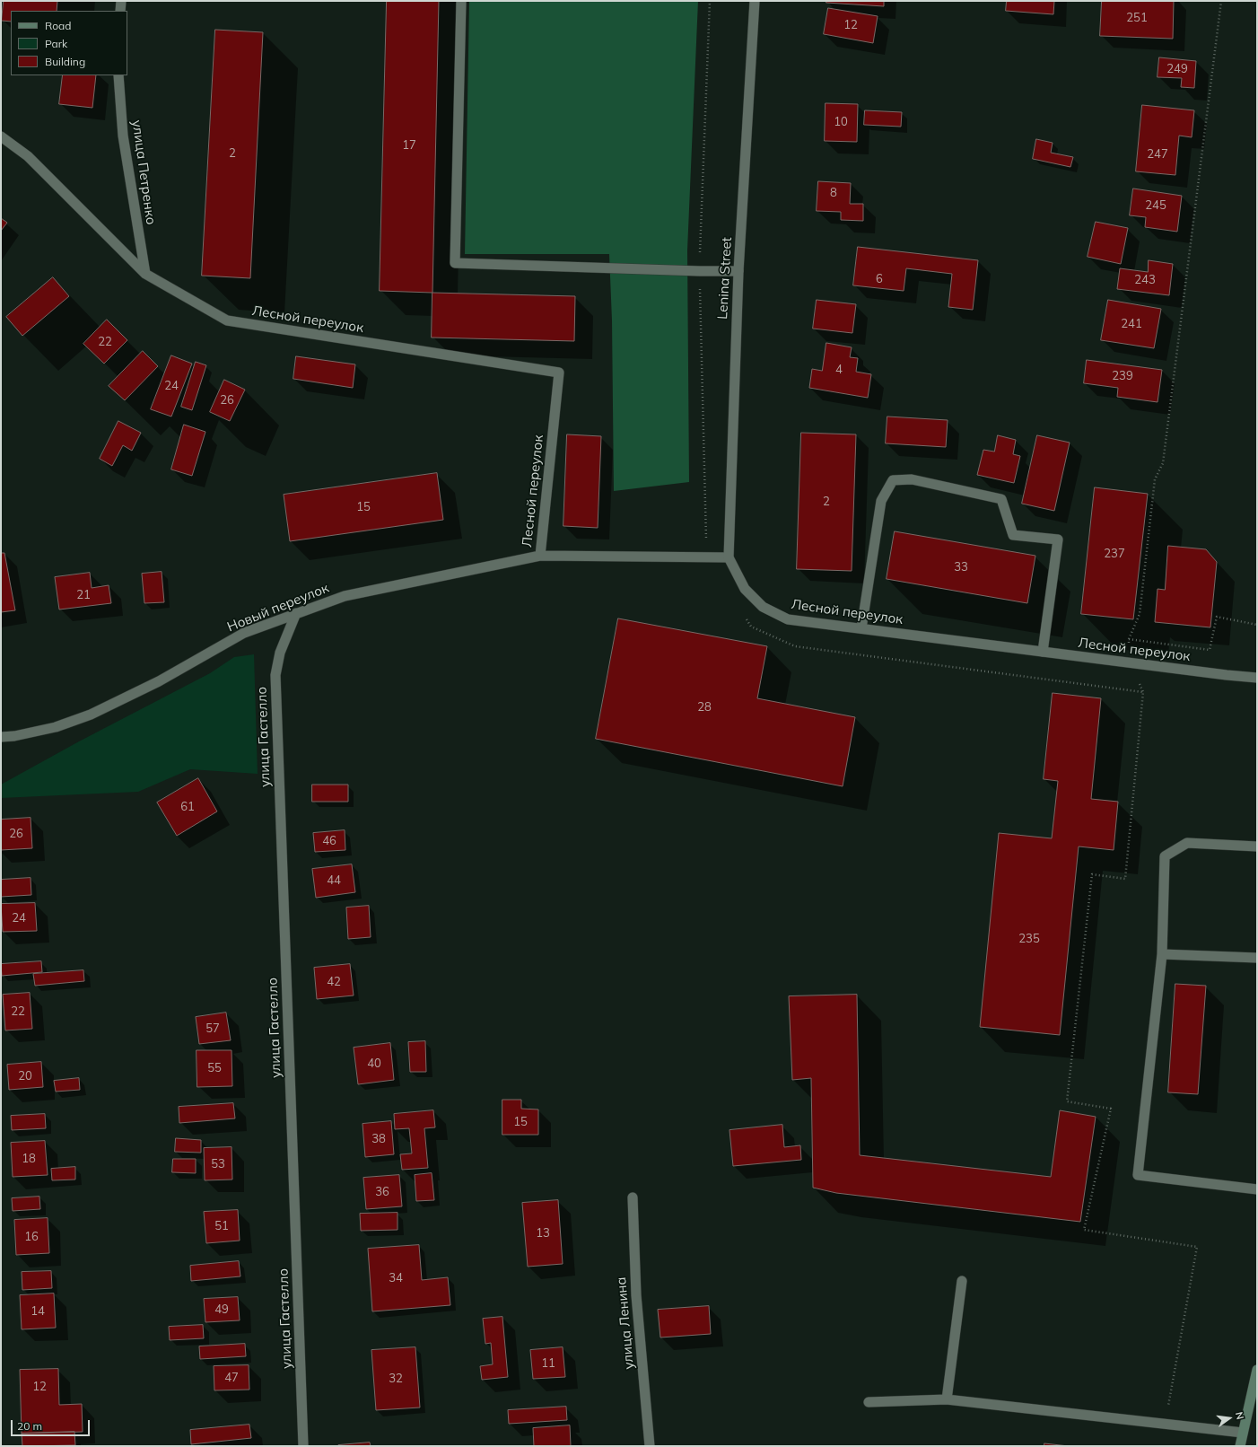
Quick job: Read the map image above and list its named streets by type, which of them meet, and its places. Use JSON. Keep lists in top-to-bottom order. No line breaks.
{"streets":{"street":["улица Петренко","Lenina Street","Лесной переулок","Новый переулок","улица Гастелло","улица Ленина"]},"crossings":[["улица Петренко","Лесной переулок"],["Lenina Street","Лесной переулок"],["Лесной переулок","Новый переулок"],["Новый переулок","улица Гастелло"]],"house_numbers":["251","12","249","10","17","2","247","8","245","6","243","241","22","4","239","24","26","2","15","237","33","21","28","61","26","46","44","24","235","42","22","57","40","55","20","15","38","18","53","36","51","13","16","34","49","14","11","47","32","12"],"legend":["Road","Park","Building"],"scale_bar":"20 m","north":"right"}
